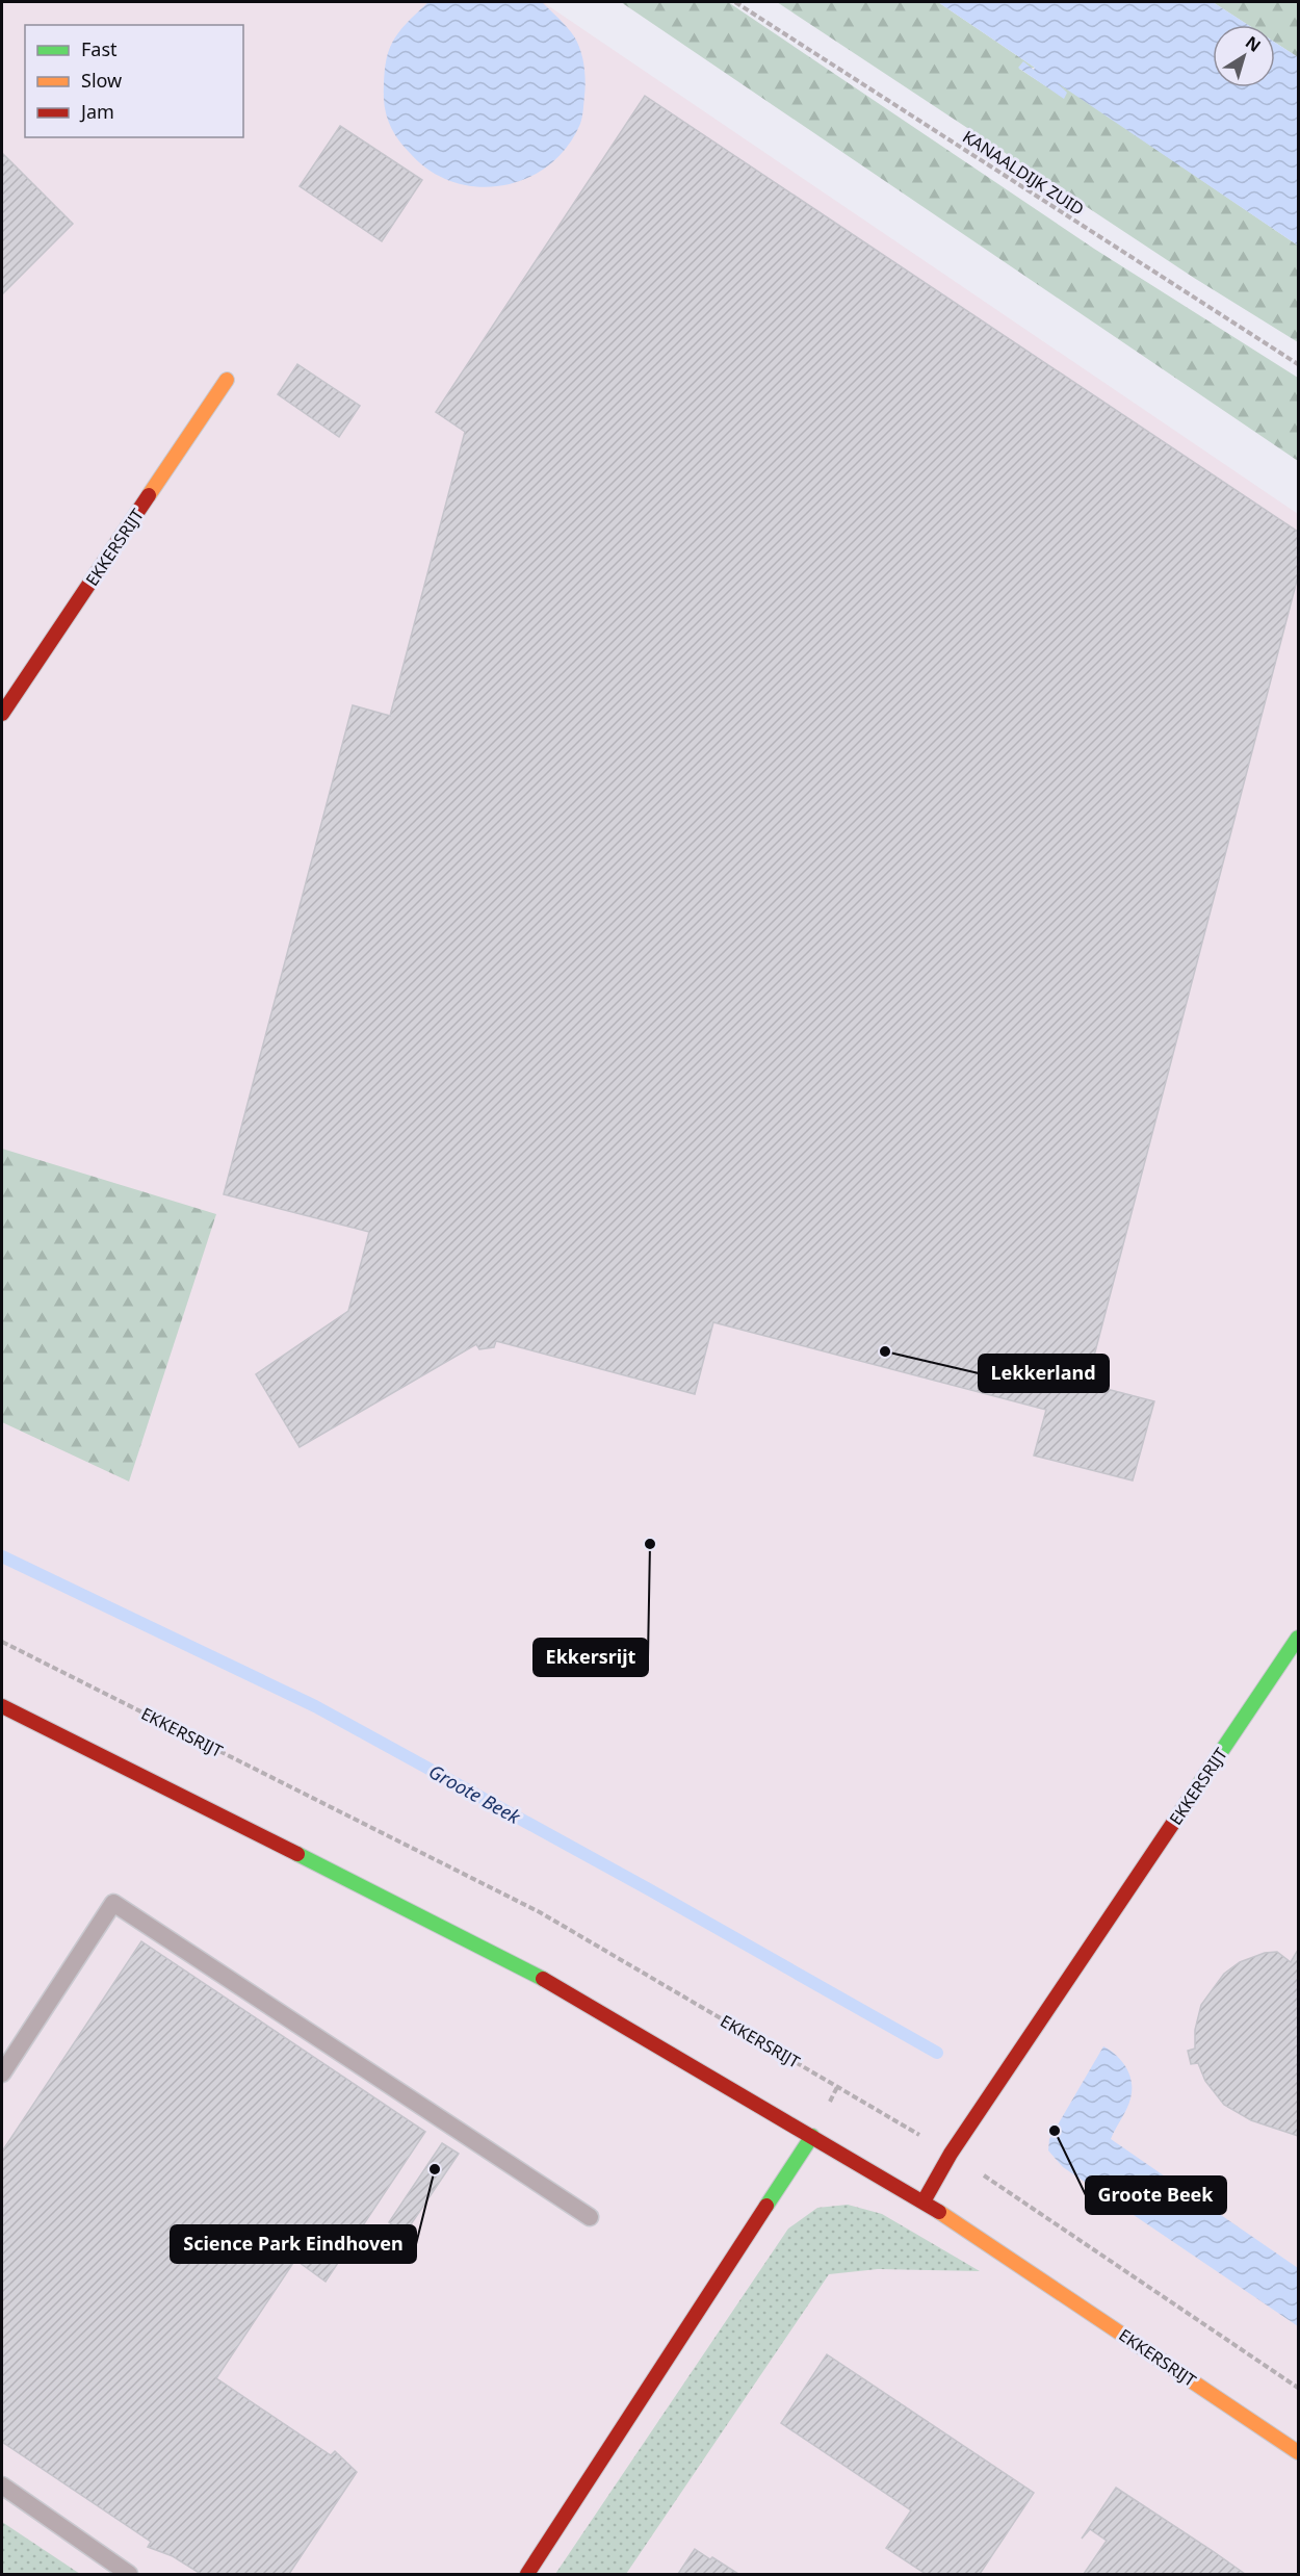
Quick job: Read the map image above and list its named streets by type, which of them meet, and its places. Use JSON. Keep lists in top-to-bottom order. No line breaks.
{"streets":{"street":["EKKERSRIJT"],"path":["KANAALDIJK ZUID"]},"water":["Groote Beek"],"places":["Lekkerland","Ekkersrijt","Groote Beek","Science Park Eindhoven"],"legend":["Fast","Slow","Jam"],"north":"top right"}
